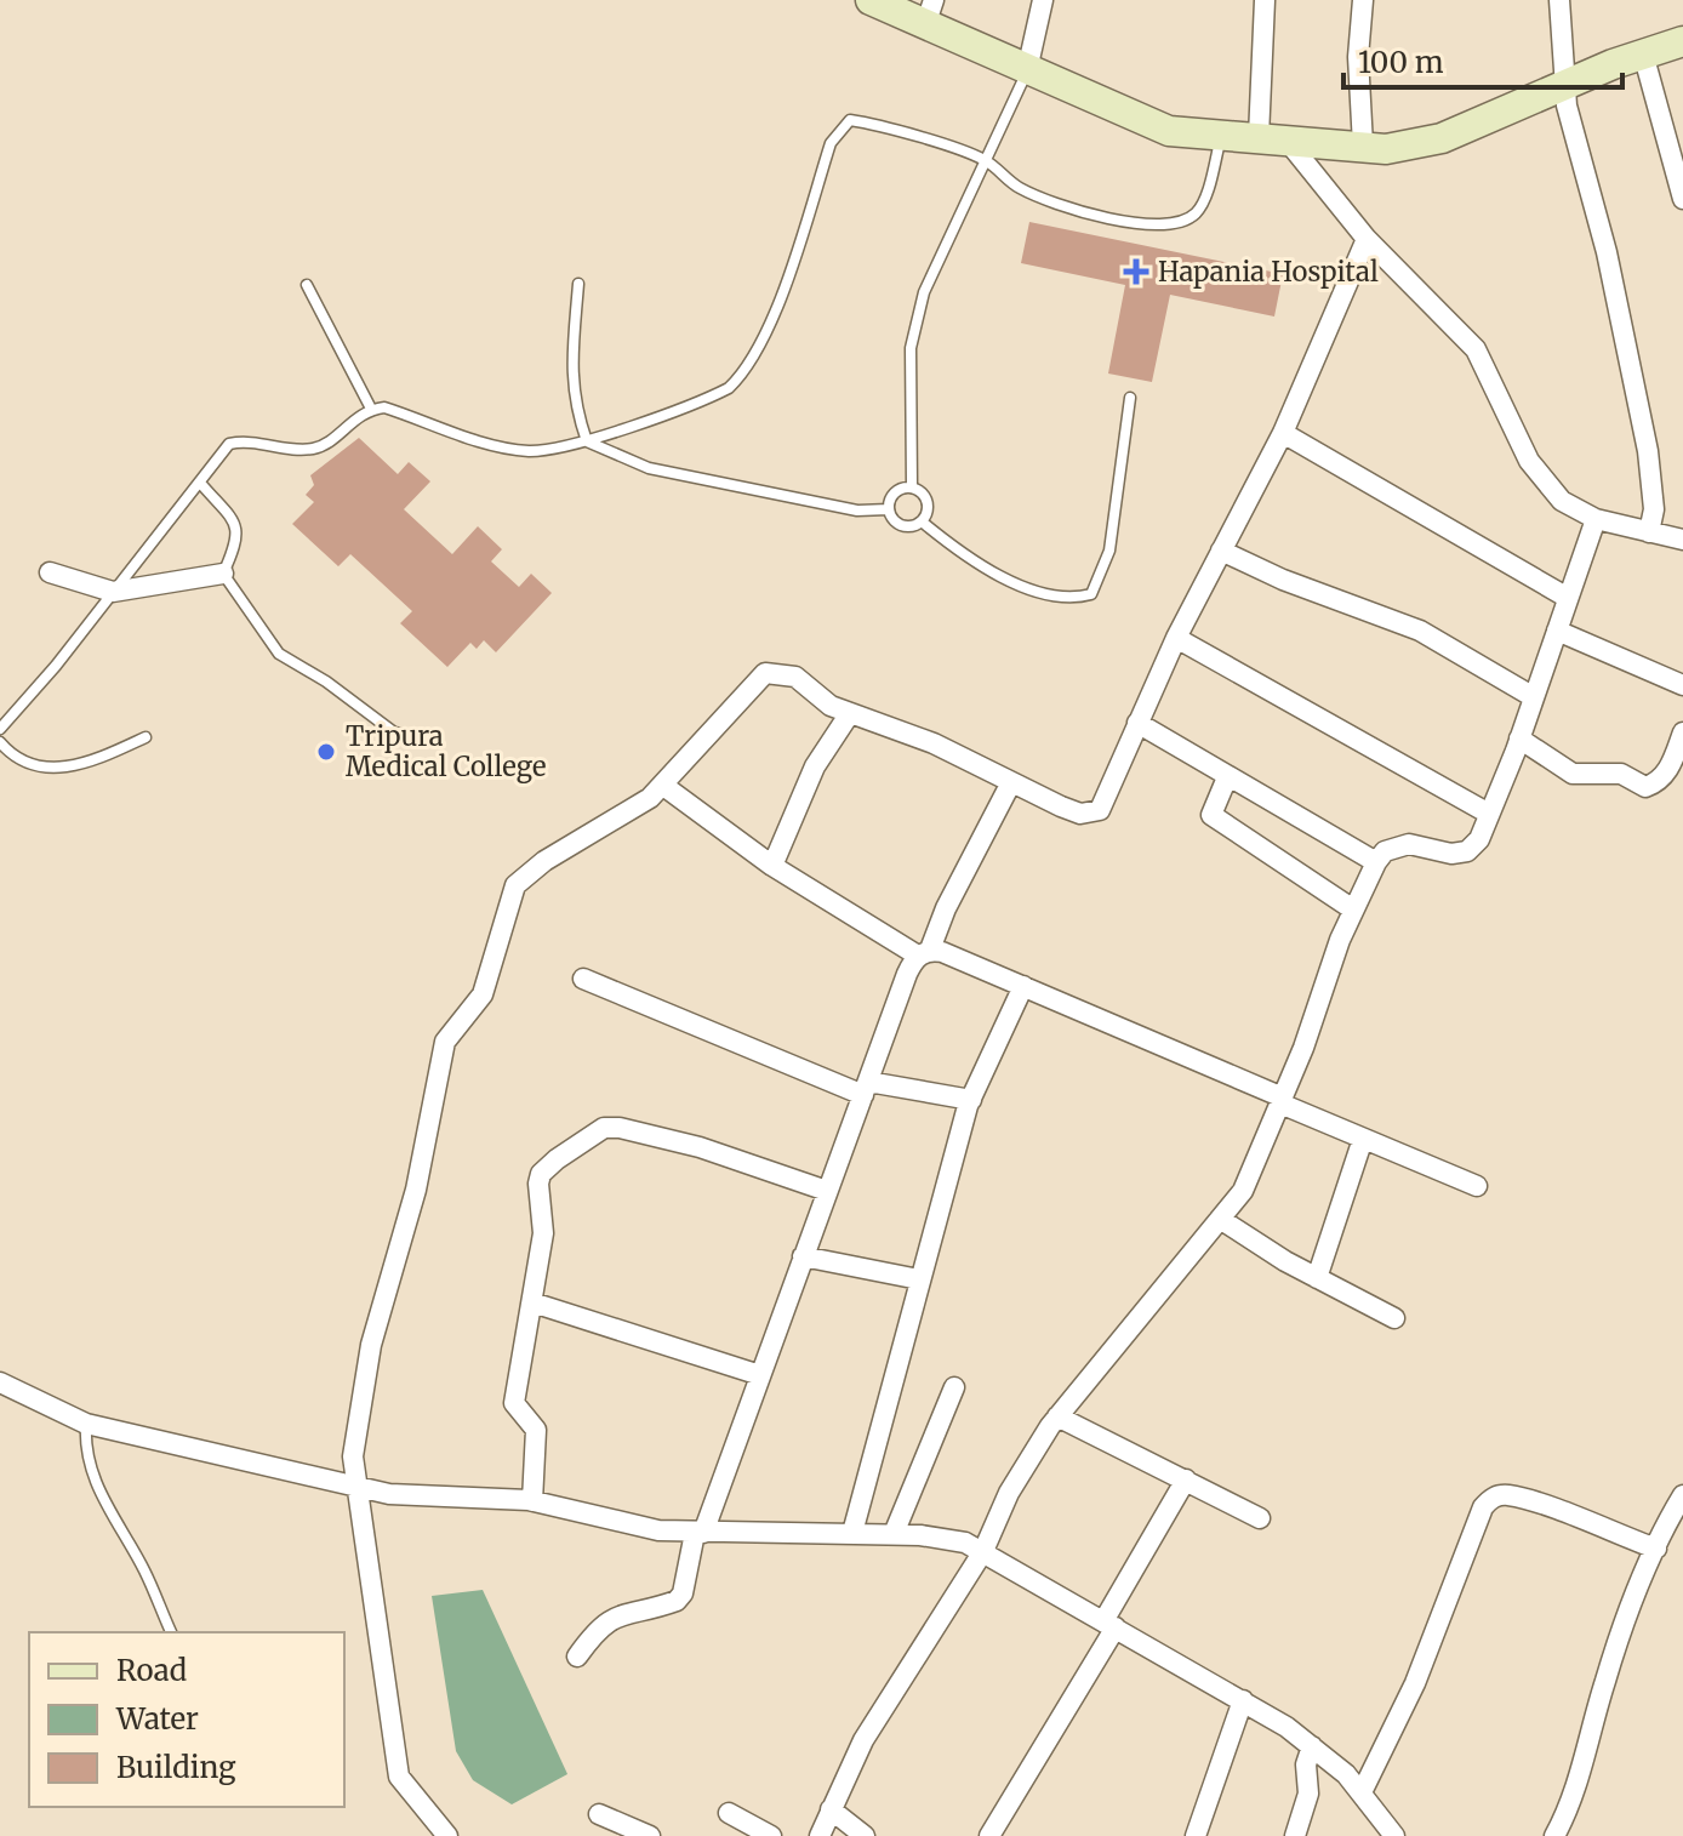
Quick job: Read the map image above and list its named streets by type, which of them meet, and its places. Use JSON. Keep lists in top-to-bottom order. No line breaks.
{"places":{"health":["Hapania Hospital"],"other":["Tripura Medical College"]},"legend":["Road","Water","Building"],"scale_bar":"100 m"}
